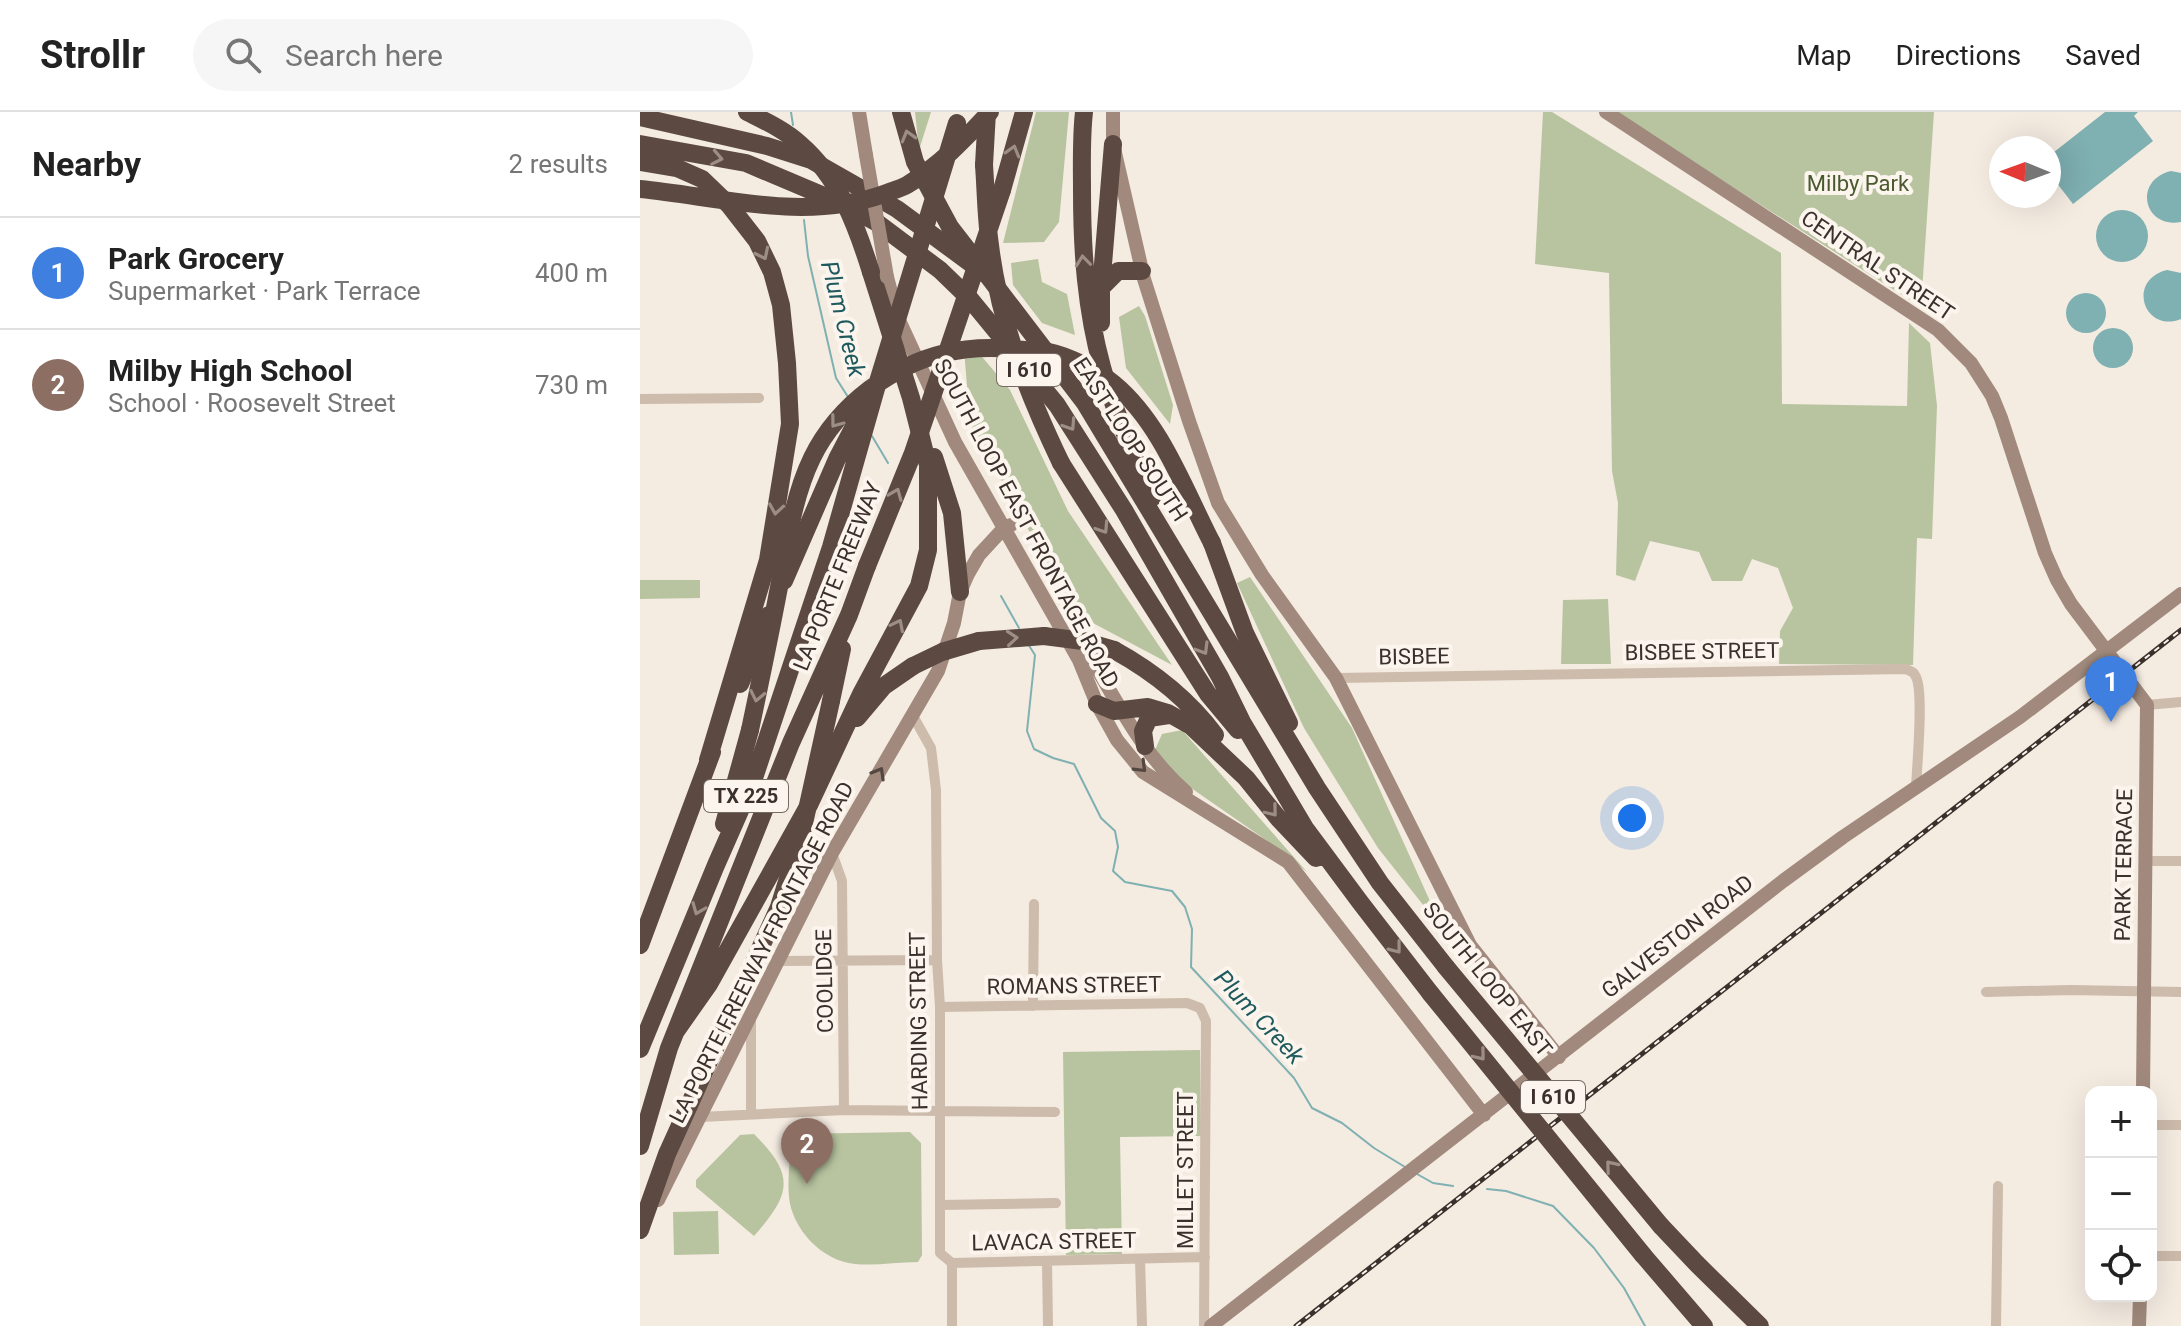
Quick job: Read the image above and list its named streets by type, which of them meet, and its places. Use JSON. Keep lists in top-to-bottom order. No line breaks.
{"streets":{"highway":["I 610","EAST LOOP SOUTH","LA PORTE FREEWAY","TX 225","SOUTH LOOP EAST"],"main road":["CENTRAL STREET","SOUTH LOOP EAST FRONTAGE ROAD","PARK TERRACE","GALVESTON ROAD","LA PORTE FREEWAY FRONTAGE ROAD"],"street":["BISBEE STREET","BISBEE","COOLIDGE","ROMANS STREET","HARDING STREET","MILLET STREET","LAVACA STREET"]},"crossings":[["CENTRAL STREET","GALVESTON ROAD"],["I 610","EAST LOOP SOUTH"],["EAST LOOP SOUTH","SOUTH LOOP EAST"],["SOUTH LOOP EAST FRONTAGE ROAD","GALVESTON ROAD"],["SOUTH LOOP EAST FRONTAGE ROAD","LA PORTE FREEWAY FRONTAGE ROAD"],["LA PORTE FREEWAY","TX 225"],["BISBEE STREET","BISBEE"],["BISBEE STREET","GALVESTON ROAD"],["LA PORTE FREEWAY FRONTAGE ROAD","COOLIDGE"],["LA PORTE FREEWAY FRONTAGE ROAD","HARDING STREET"],["ROMANS STREET","HARDING STREET"],["ROMANS STREET","MILLET STREET"],["HARDING STREET","LAVACA STREET"],["MILLET STREET","LAVACA STREET"]],"water":["Plum Creek"],"parks":["Milby Park"],"north":"left","page":{"header":"Strollr","search":"Search here","nav":["Map","Directions","Saved"],"heading":["Nearby","2 results"],"list":[{"mark":"1","name":"Park Grocery","note":"Supermarket · Park Terrace","value":"400 m"},{"mark":"2","name":"Milby High School","note":"School · Roosevelt Street","value":"730 m"}],"pins":["1","2"],"map_buttons":["+","−"]}}
